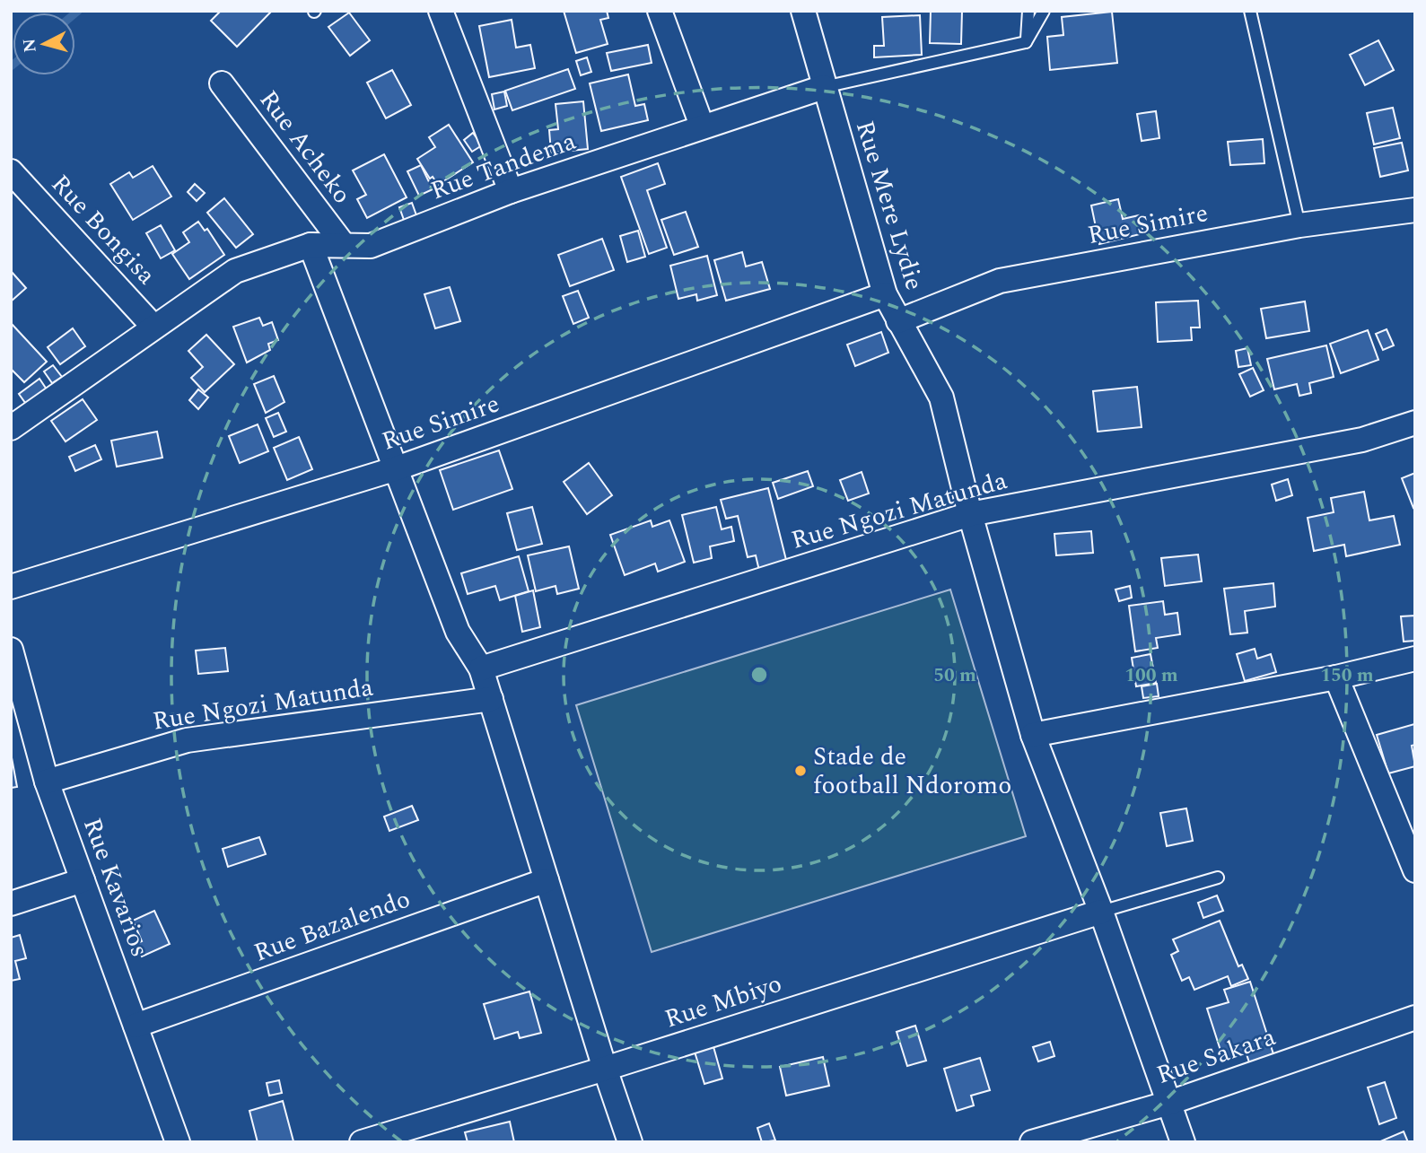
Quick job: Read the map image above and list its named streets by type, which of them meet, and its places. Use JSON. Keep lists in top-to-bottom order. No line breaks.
{"streets":{"street":["Rue Acheko","Rue Tandema","Rue Mere Lydie","Rue Simire","Rue Bongisa","Rue Ngozi Matunda","Rue Kavarios","Rue Bazalendo","Rue Mbiyo","Rue Sakara"]},"crossings":[["Rue Acheko","Rue Tandema"],["Rue Tandema","Rue Mere Lydie"],["Rue Tandema","Rue Bongisa"],["Rue Mere Lydie","Rue Simire"],["Rue Mere Lydie","Rue Ngozi Matunda"],["Rue Mere Lydie","Rue Mbiyo"],["Rue Mere Lydie","Rue Sakara"],["Rue Ngozi Matunda","Rue Kavarios"],["Rue Kavarios","Rue Bazalendo"]],"places":["Stade de football Ndoromo"],"north":"left","rings":["50 m","100 m","150 m"]}
